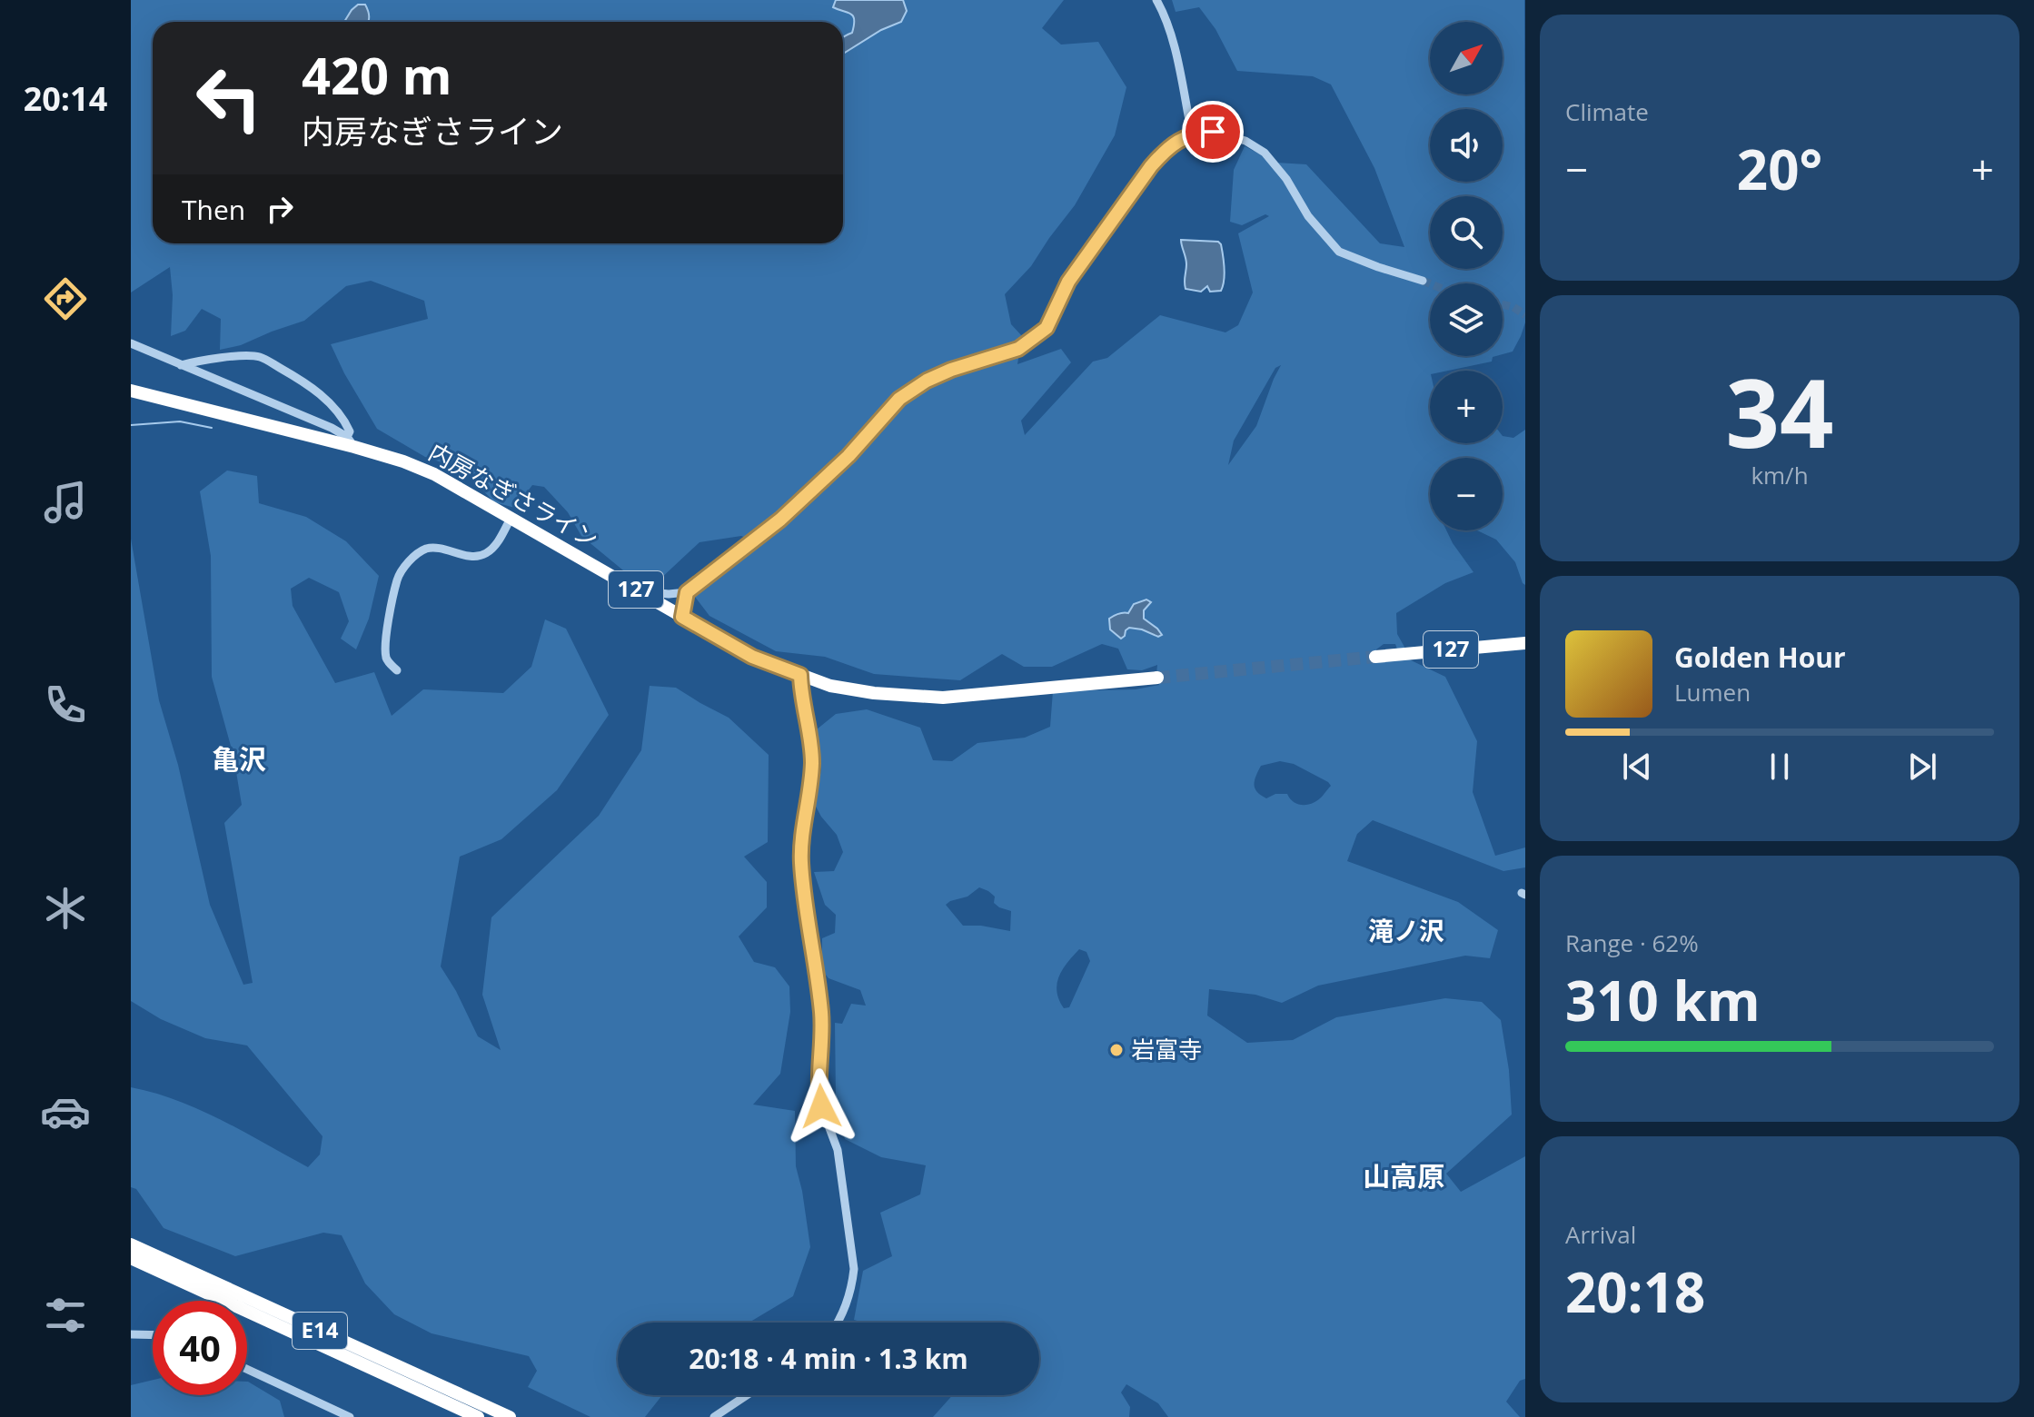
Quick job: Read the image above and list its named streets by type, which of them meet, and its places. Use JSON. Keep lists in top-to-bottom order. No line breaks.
{"streets":{"highway":["内房なぎさライン","127","E14"]},"districts":["亀沢","滝ノ沢","山高原"],"places":["岩富寺"],"north":"top right","page":{"tabs":"20:14","tile":["Climate",["34","km/h"],["Range · 62%","310 km"],["Arrival","20:18"]],"map_buttons":["+","−"],"turn":["420 m","内房なぎさライン"],"heat":["−","20°","+"],"then":"Then","song":["Golden Hour","Lumen"],"limit":"40","trip":"20:18 · 4 min · 1.3 km"}}
